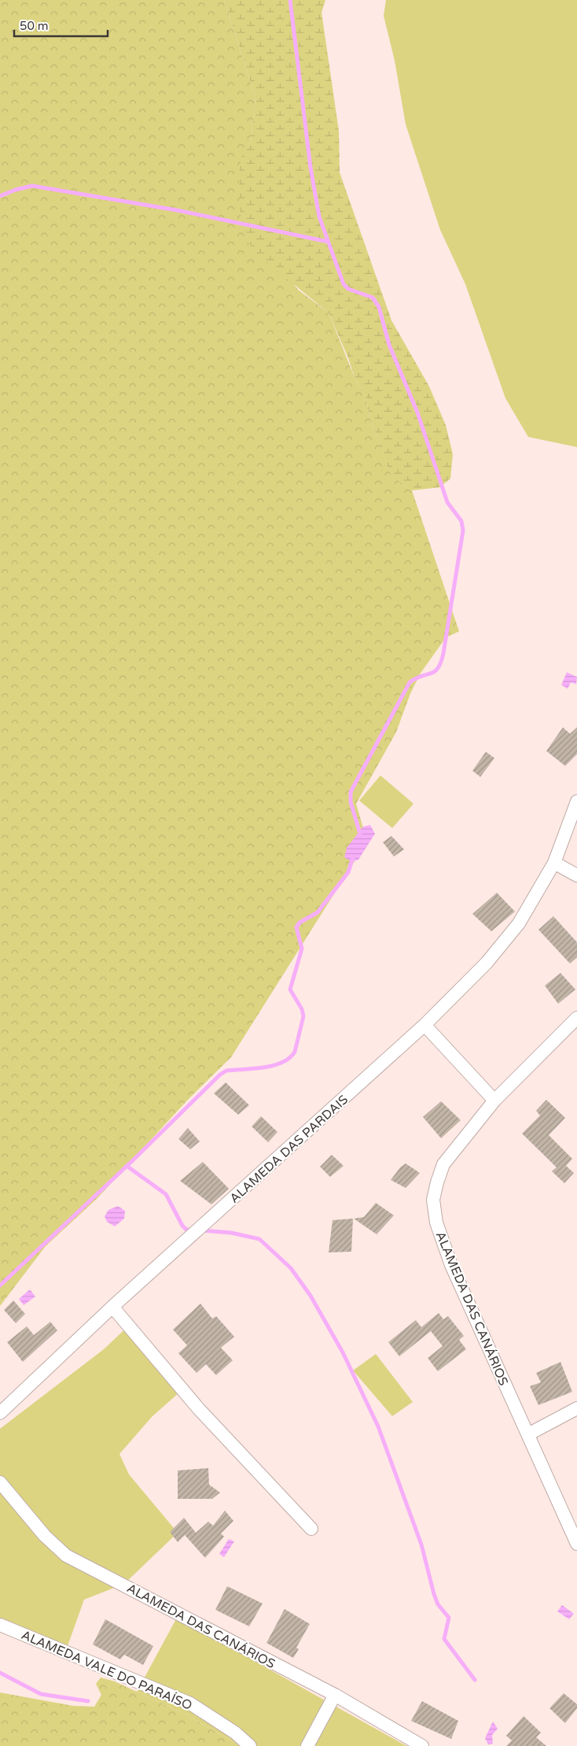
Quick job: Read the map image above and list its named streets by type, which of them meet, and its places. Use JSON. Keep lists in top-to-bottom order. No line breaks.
{"streets":{"street":["ALAMEDA DAS PARDAIS","ALAMEDA DAS CANÁRIOS","ALAMEDA VALE DO PARAÍSO"]},"scale_bar":"50 m"}
